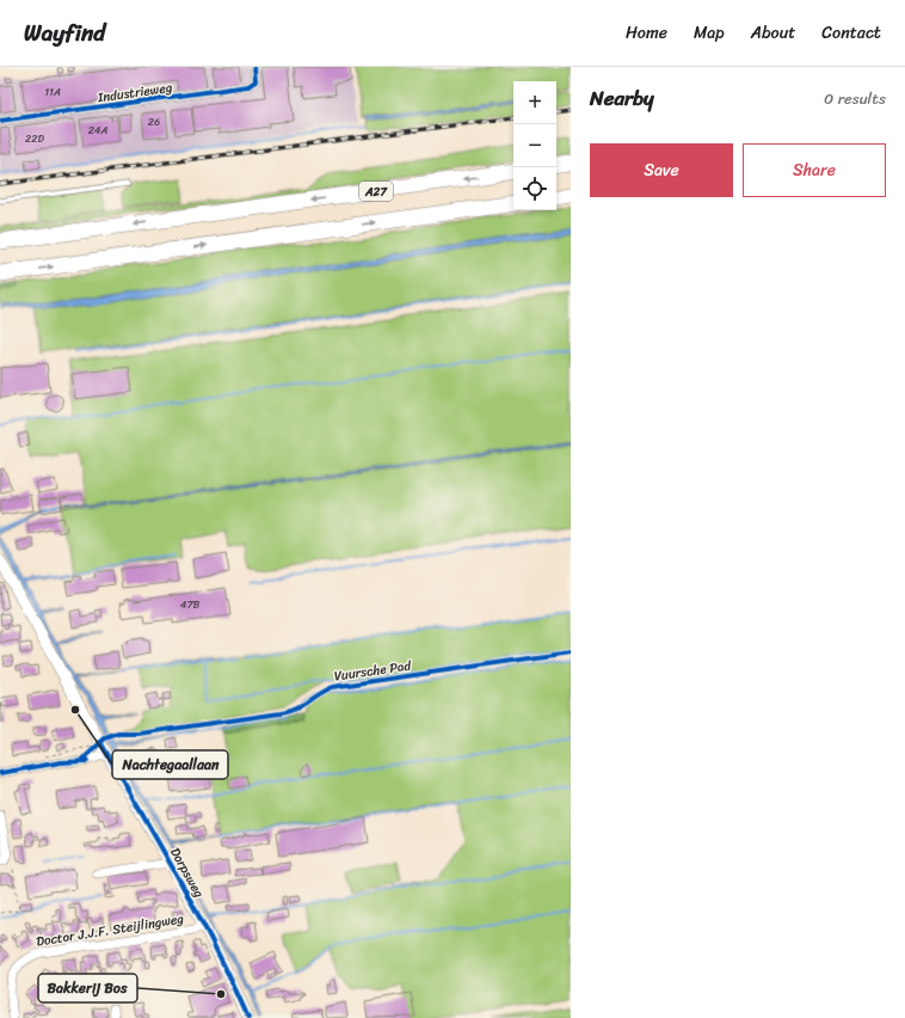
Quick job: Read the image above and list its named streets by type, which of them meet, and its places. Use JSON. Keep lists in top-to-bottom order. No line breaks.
{"streets":{"highway":["A27"],"street":["Industrieweg","Dorpsweg","Doctor J.J.F. Steijlingweg"],"cycle path":["Vuursche Pad"]},"crossings":[["Dorpsweg","Doctor J.J.F. Steijlingweg"]],"places":["Nachtegaallaan","Bakkerij Bos"],"house_numbers":["11A","26","24A","22D","47B"],"page":{"header":"Wayfind","nav":["Home","Map","About","Contact"],"heading":["Nearby","0 results"],"map_buttons":["+","−"],"buttons":["Save","Share"]}}
